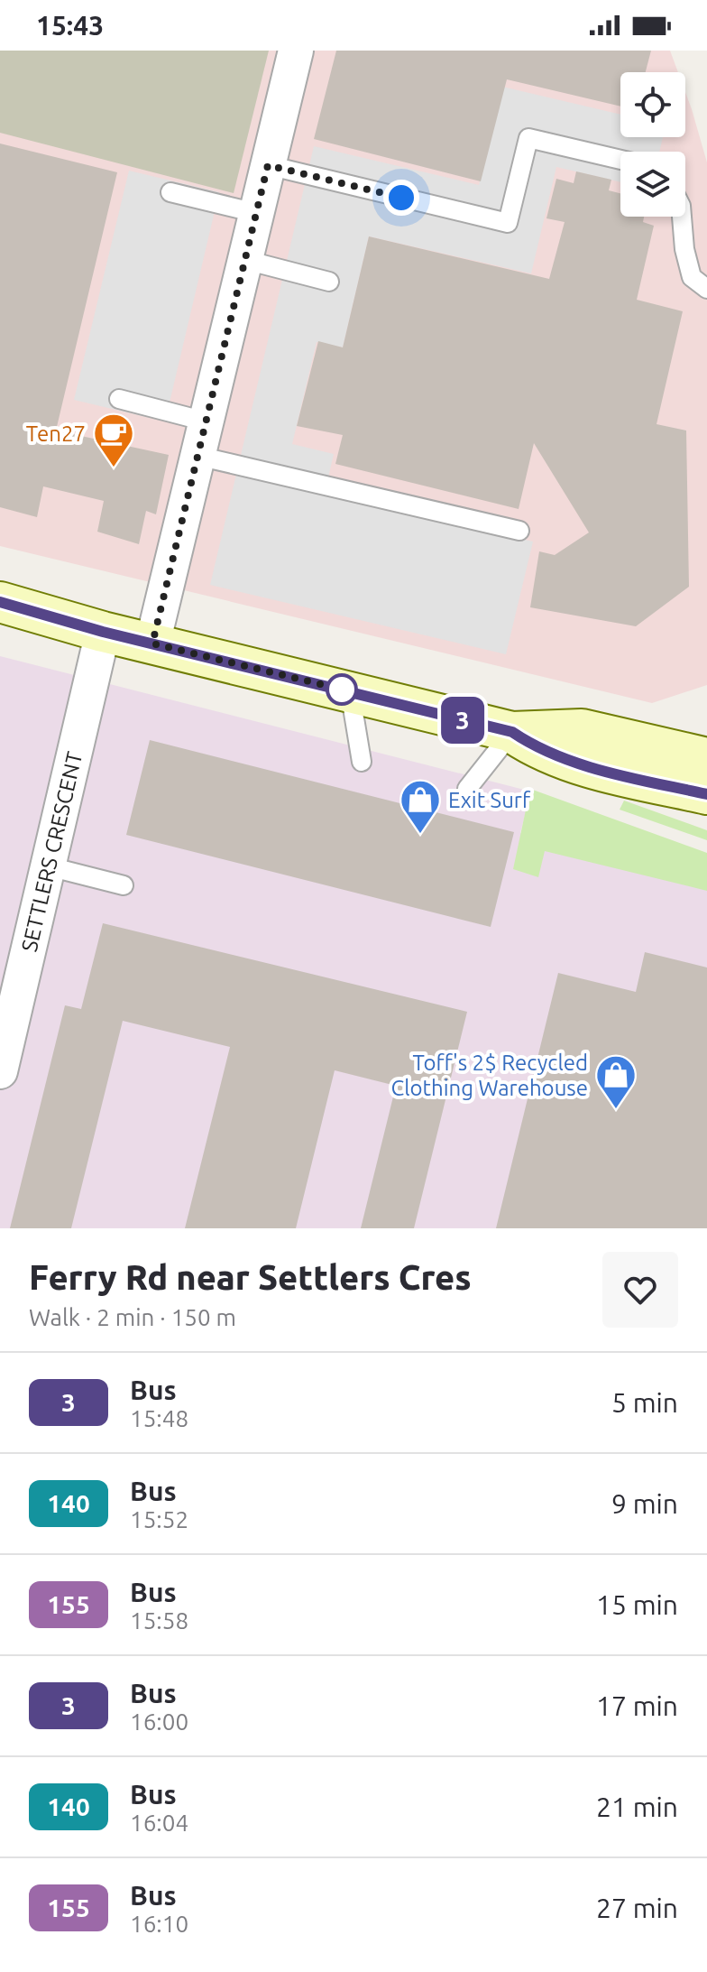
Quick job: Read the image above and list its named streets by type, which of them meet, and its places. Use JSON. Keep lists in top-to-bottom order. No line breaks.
{"streets":{"street":["SETTLERS CRESCENT"]},"places":{"cafe":["Ten27"],"shop":["Exit Surf","Toff's 2$ Recycled Clothing Warehouse"]},"lines":["bus line 3"],"page":{"status":"15:43","on_map":"3","heading":["Ferry Rd near Settlers Cres","Walk · 2 min · 150 m"],"list":[{"mark":"3","name":"Bus","note":"15:48","value":"5 min"},{"mark":"140","name":"Bus","note":"15:52","value":"9 min"},{"mark":"155","name":"Bus","note":"15:58","value":"15 min"},{"mark":"3","name":"Bus","note":"16:00","value":"17 min"},{"mark":"140","name":"Bus","note":"16:04","value":"21 min"},{"mark":"155","name":"Bus","note":"16:10","value":"27 min"}]}}
